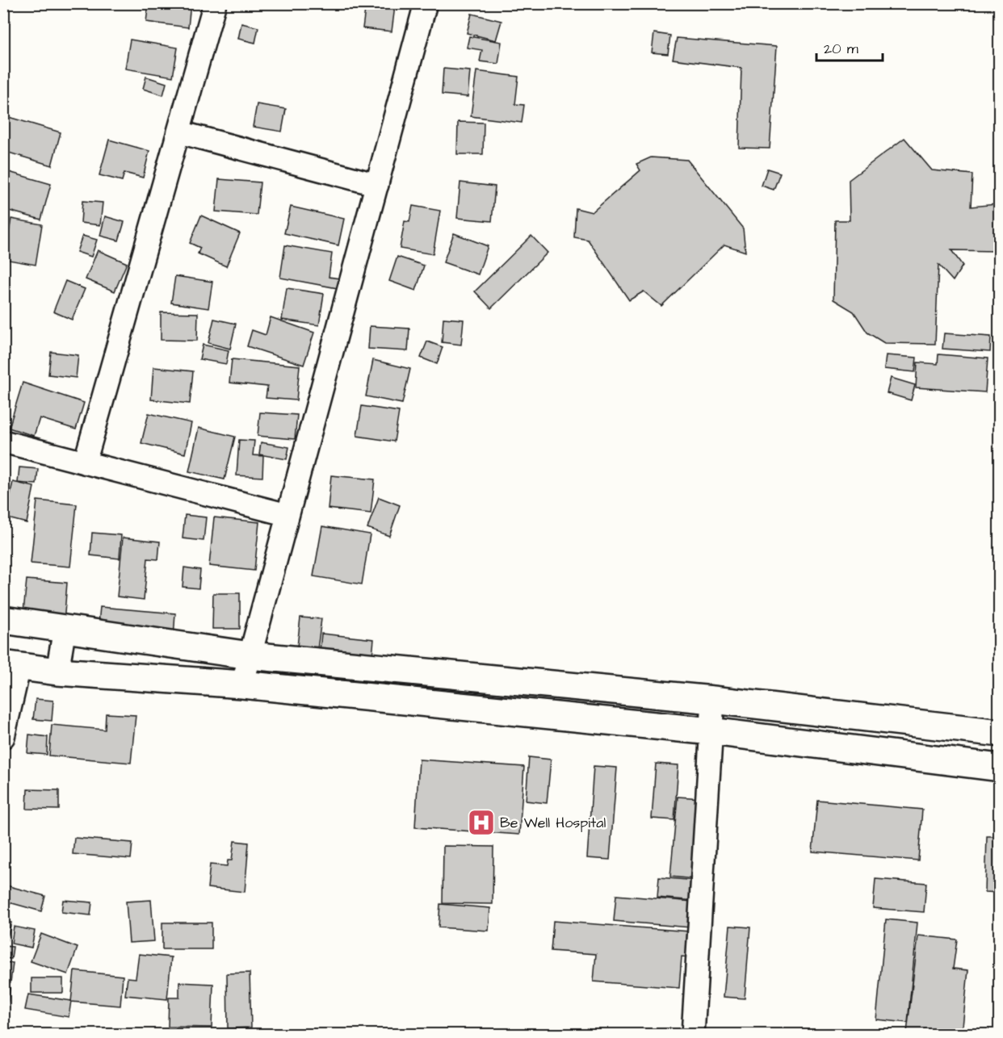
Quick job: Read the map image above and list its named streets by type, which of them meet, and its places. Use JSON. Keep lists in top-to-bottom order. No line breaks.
{"places":{"hospital":["Be Well Hospital"]},"scale_bar":"20 m"}
